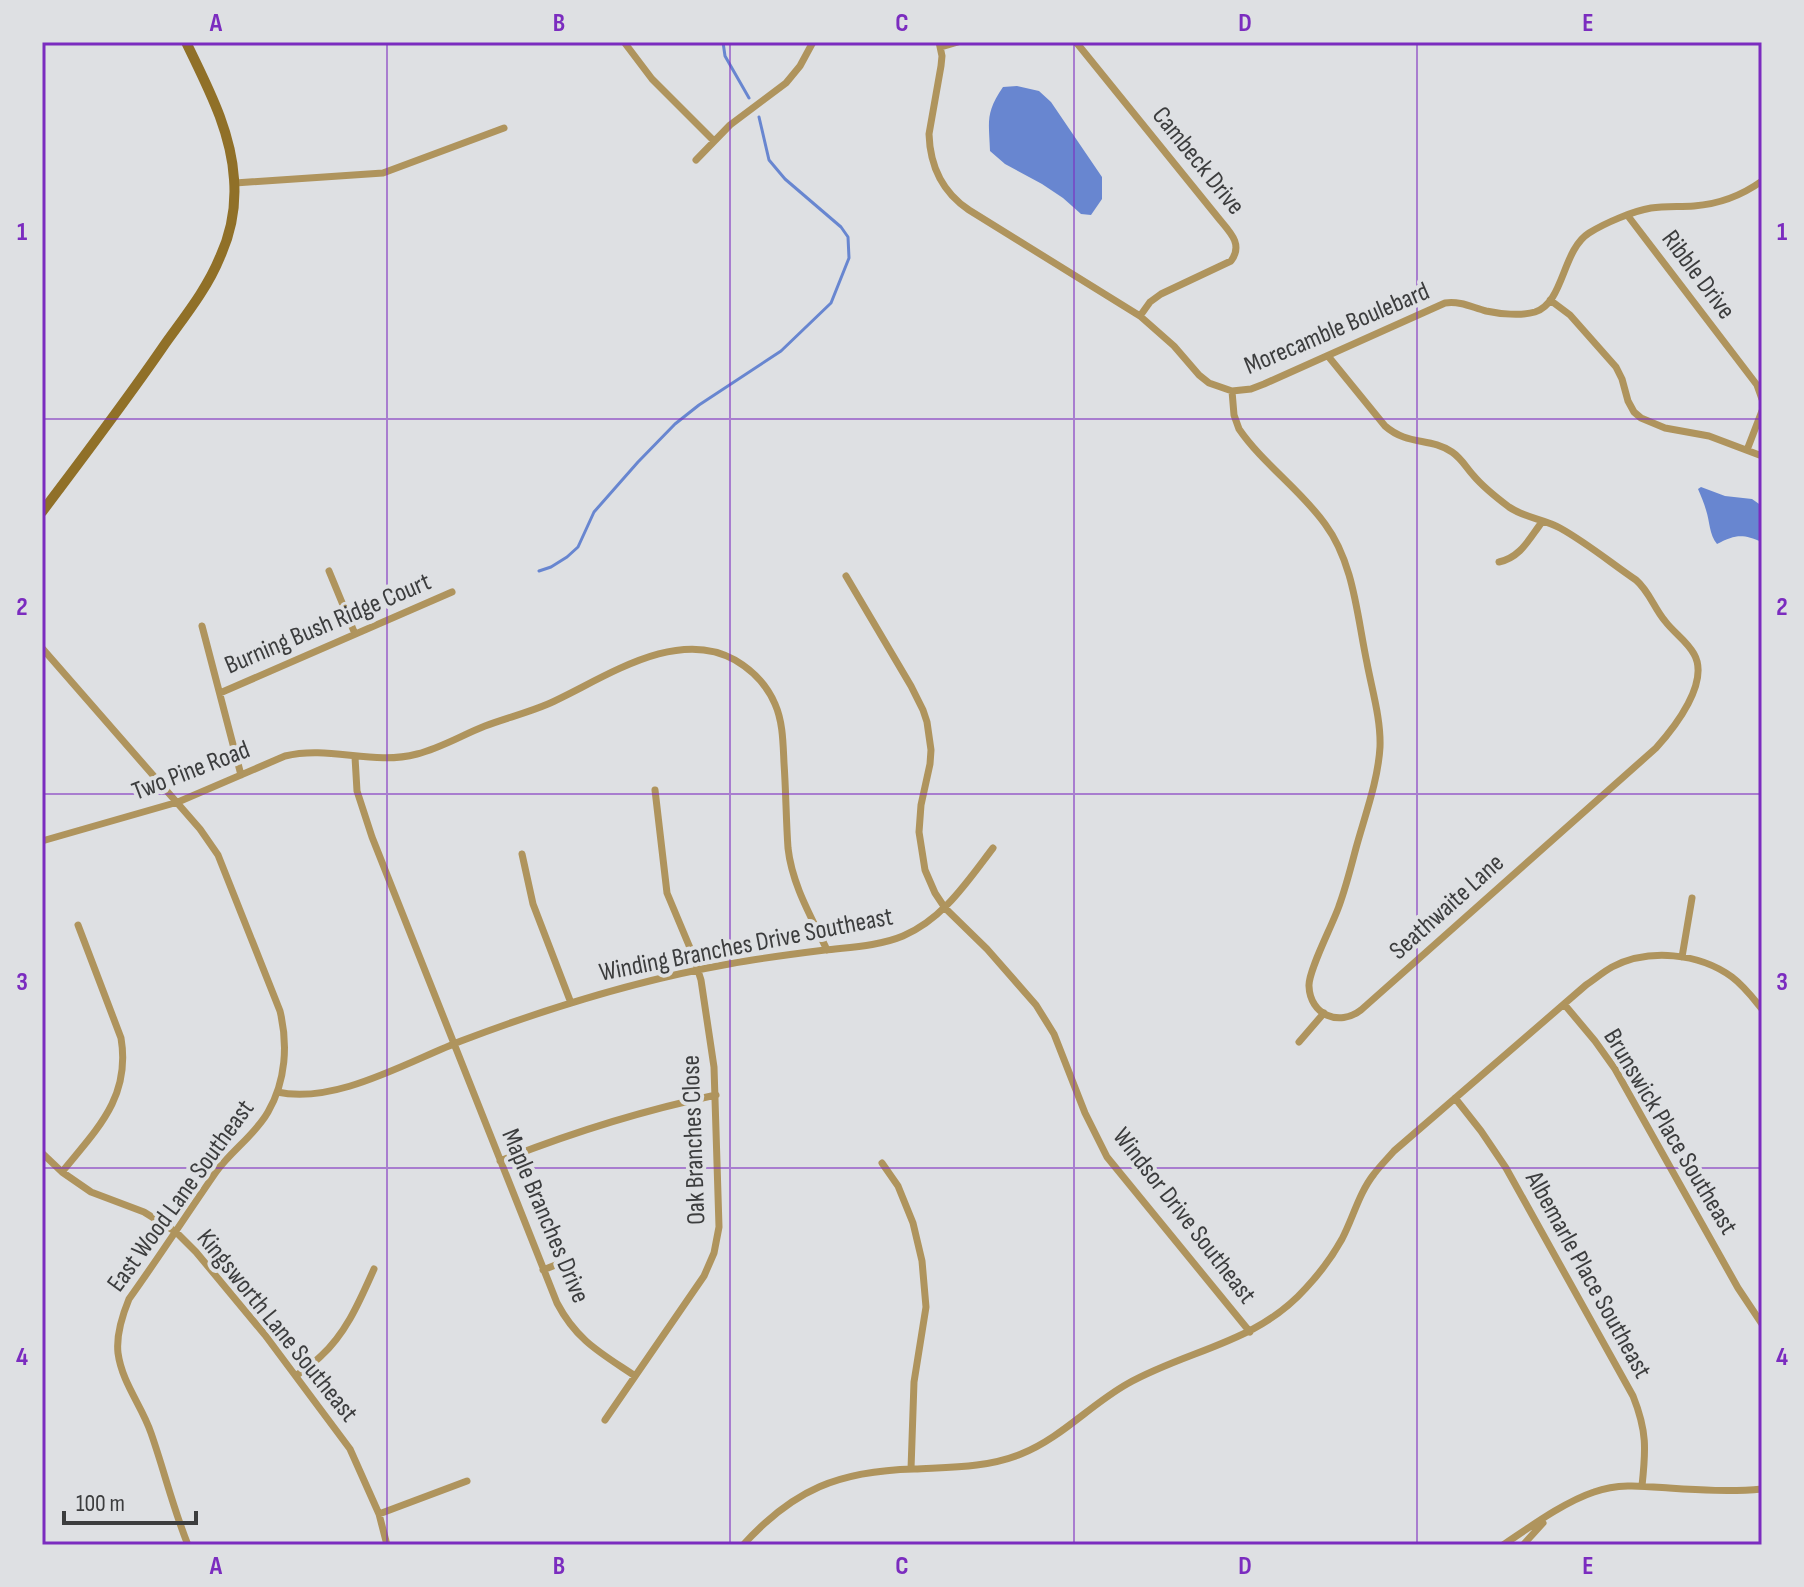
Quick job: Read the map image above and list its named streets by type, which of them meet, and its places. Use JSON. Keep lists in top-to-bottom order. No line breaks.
{"streets":{"street":["Cambeck Drive","Ribble Drive","Morecamble Boulebard","Burning Bush Ridge Court","Two Pine Road","Seathwaite Lane","Winding Branches Drive Southeast","Brunswick Place Southeast","Oak Branches Close","East Wood Lane Southeast","Maple Branches Drive","Windsor Drive Southeast","Albemarle Place Southeast","Kingsworth Lane Southeast"]},"crossings":[["Cambeck Drive","Morecamble Boulebard"],["Morecamble Boulebard","Seathwaite Lane"],["Two Pine Road","Winding Branches Drive Southeast"],["Two Pine Road","East Wood Lane Southeast"],["Two Pine Road","Maple Branches Drive"],["Winding Branches Drive Southeast","Oak Branches Close"],["Winding Branches Drive Southeast","East Wood Lane Southeast"],["Winding Branches Drive Southeast","Maple Branches Drive"],["Winding Branches Drive Southeast","Windsor Drive Southeast"],["Oak Branches Close","Maple Branches Drive"],["East Wood Lane Southeast","Kingsworth Lane Southeast"]],"scale_bar":"100 m","grid":{"columns":["A","B","C","D","E"],"rows":["1","2","3","4"]}}
